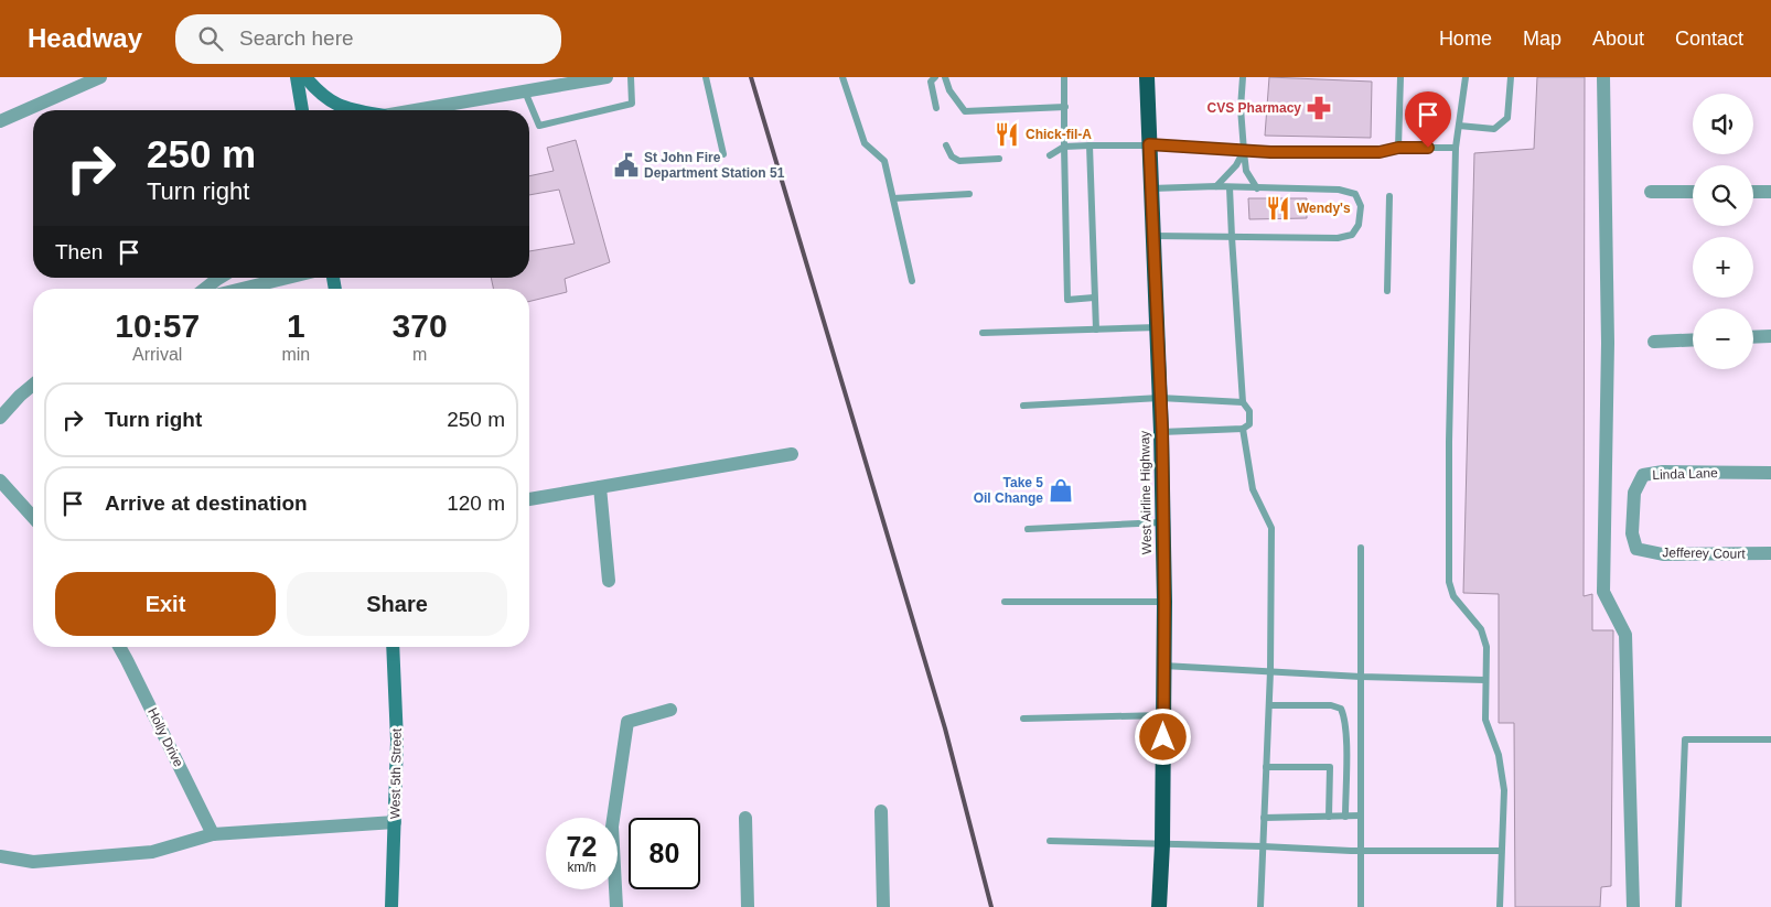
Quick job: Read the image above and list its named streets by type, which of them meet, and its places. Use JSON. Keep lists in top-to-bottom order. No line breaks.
{"streets":{"highway":["West Airline Highway"],"main road":["West 5th Street"],"street":["Linda Lane","Jefferey Court","Holly Drive"]},"crossings":[["Linda Lane","Jefferey Court"]],"places":{"pharmacy":["CVS Pharmacy"],"restaurant":["Chick-fil-A","Wendy's"],"public building":["St John Fire Department Station 51"],"shop":["Take 5 Oil Change"]},"page":{"header":"Headway","search":"Search here","nav":["Home","Map","About","Contact"],"map_buttons":["+","−"],"turn":["250 m","Turn right"],"then":"Then","eta":["10:57","Arrival","1","min","370","m"],"list":[{"name":"Turn right","value":"250 m"},{"name":"Arrive at destination","value":"120 m"}],"buttons":["Exit","Share"],"speed":"72 km/h","limit":"80"}}
